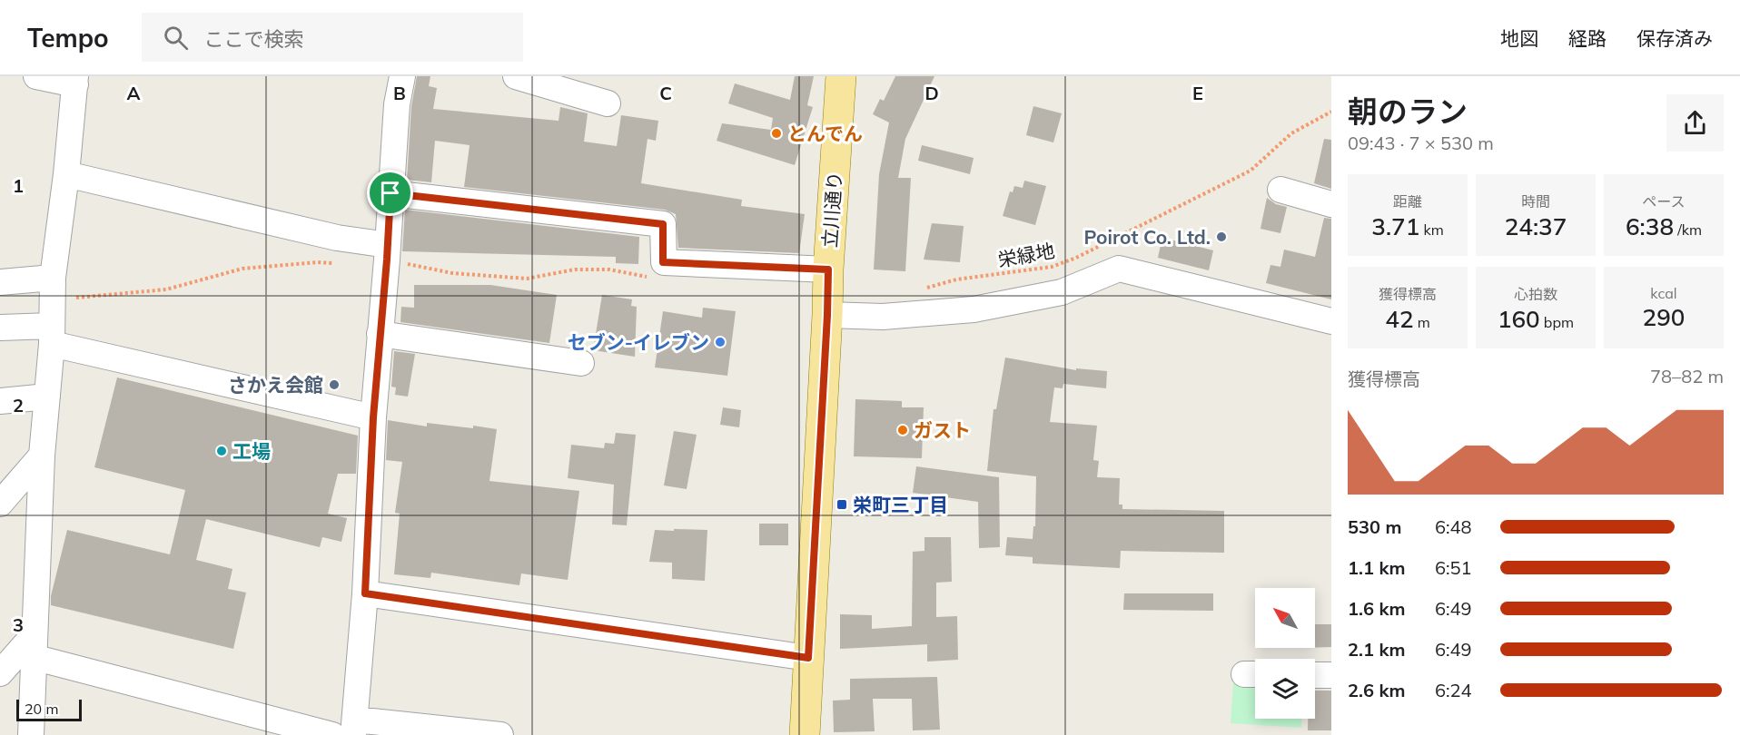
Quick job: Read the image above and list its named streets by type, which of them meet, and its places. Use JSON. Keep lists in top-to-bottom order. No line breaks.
{"streets":{"main road":["立川通り"],"path":["栄緑地"]},"places":{"other":["とんでん","Poirot Co. Ltd.","セブン-イレブン","さかえ会館","ガスト","工場"],"transit":["栄町三丁目"]},"scale_bar":"20 m","north":"top left","page":{"header":"Tempo","search":"ここで検索","nav":["地図","経路","保存済み"],"heading":["朝のラン","09:43 · 7 × 530 m"],"stats":[["距離","3.71 km"],["時間","24:37"],["ペース","6:38 /km"],["獲得標高","42 m"],["心拍数","160 bpm"],["kcal","290"]],"chart":["獲得標高","78–82 m"],"list":[{"name":"530 m","note":"6:48"},{"name":"1.1 km","note":"6:51"},{"name":"1.6 km","note":"6:49"},{"name":"2.1 km","note":"6:49"},{"name":"2.6 km","note":"6:24"}],"scale":"20 m"},"grid":{"columns":["A","B","C","D","E"],"rows":["1","2","3"]}}
